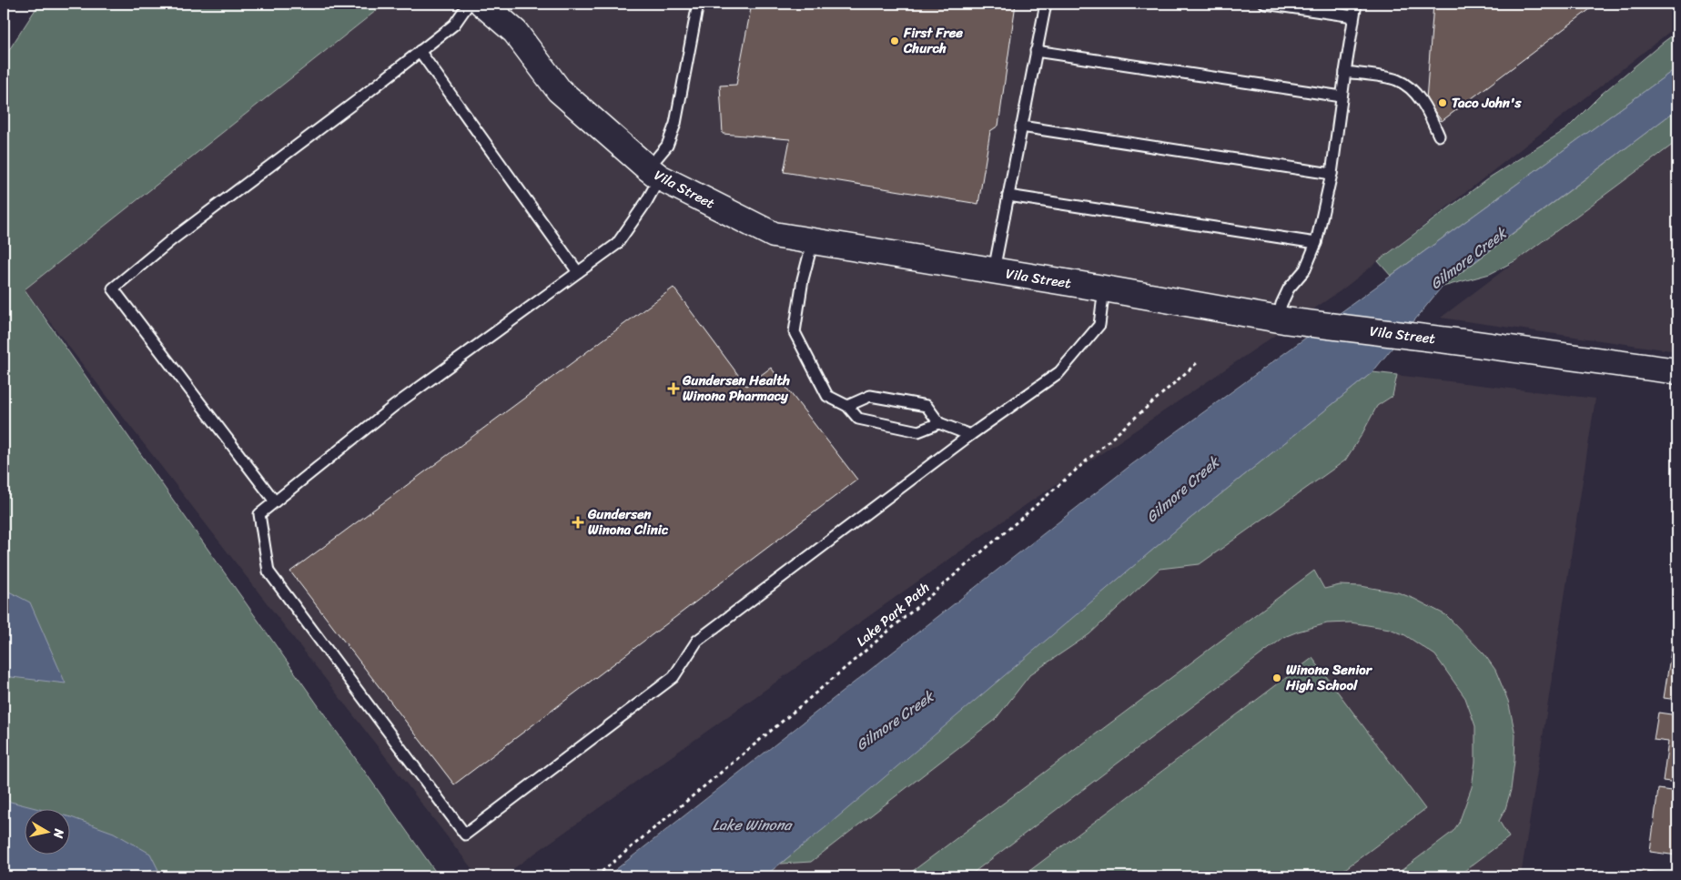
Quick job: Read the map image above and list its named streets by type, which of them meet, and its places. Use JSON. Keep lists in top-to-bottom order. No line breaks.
{"streets":{"street":["Vila Street"],"path":["Lake Park Path"]},"water":["Gilmore Creek","Lake Winona"],"places":{"other":["First Free Church","Taco John's","Winona Senior High School"],"health":["Gundersen Health Winona Pharmacy","Gundersen Winona Clinic"]},"north":"right"}
